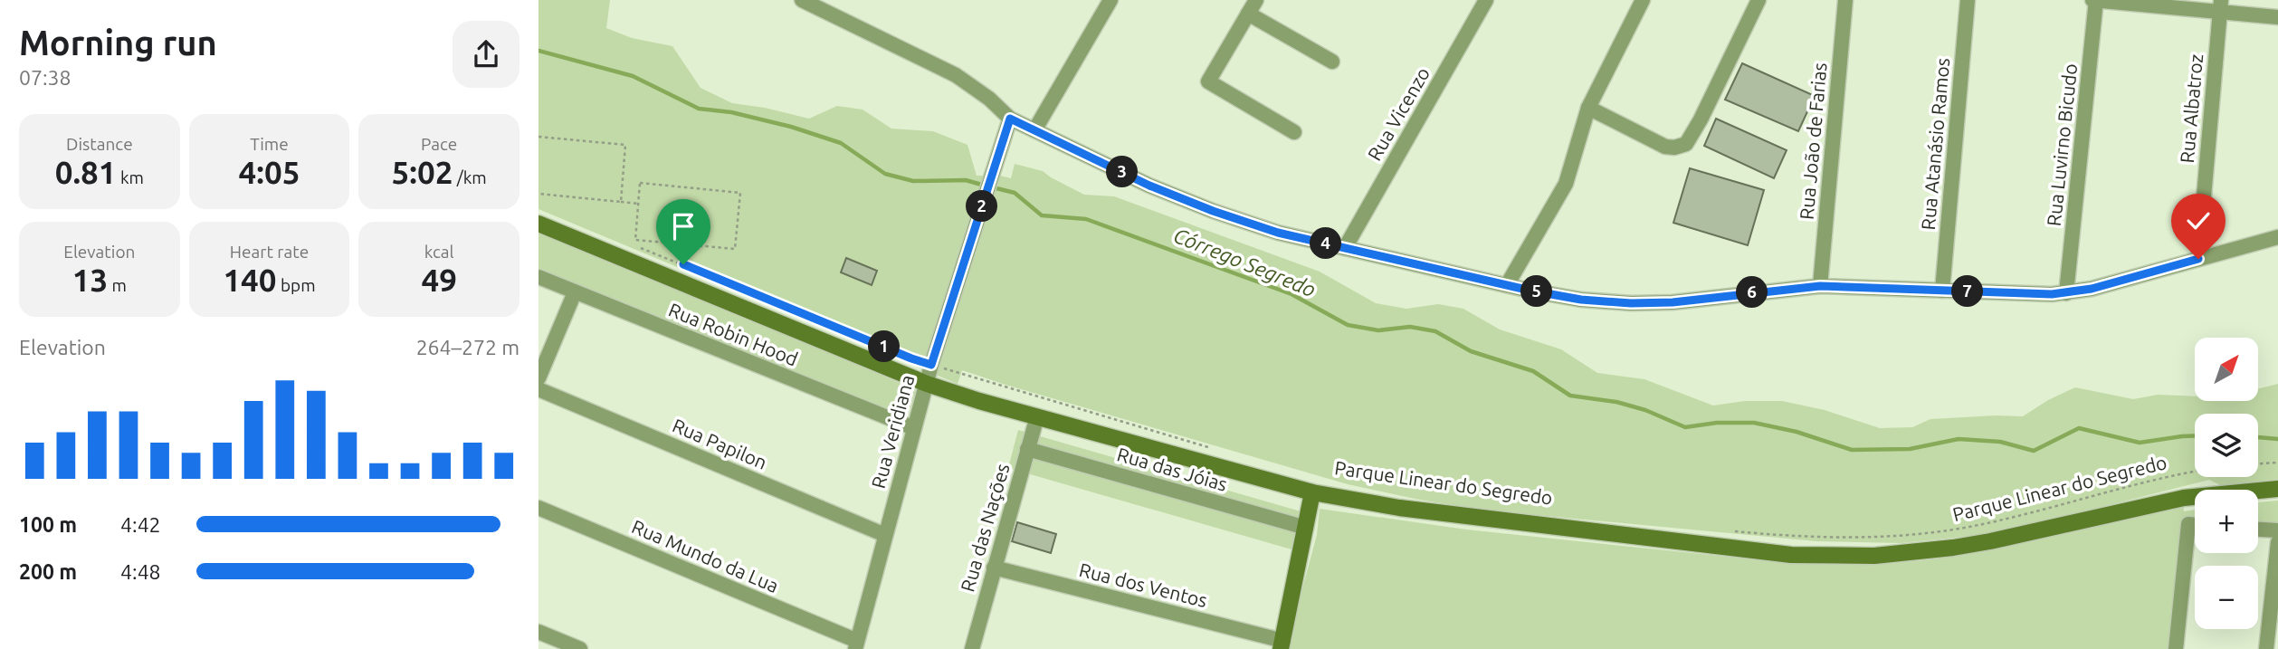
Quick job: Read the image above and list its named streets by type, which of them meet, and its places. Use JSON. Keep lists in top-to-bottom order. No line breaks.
{"streets":{"street":["Rua Albatroz","Rua Vicenzo","Rua João de Farias","Rua Atanásio Ramos","Rua Luvirno Bicudo","Rua Robin Hood","Rua Veridiana","Rua Papilon","Rua das Jóias","Rua das Nações","Rua Mundo da Lua","Rua dos Ventos"],"path":["Parque Linear do Segredo"]},"crossings":[["Rua Robin Hood","Rua Veridiana"],["Rua Veridiana","Rua Papilon"],["Rua Veridiana","Rua Mundo da Lua"],["Rua das Jóias","Rua das Nações"],["Rua das Nações","Rua dos Ventos"]],"water":["Córrego Segredo"],"north":"top right","page":{"heading":["Morning run","07:38"],"stats":[["Distance","0.81 km"],["Time","4:05"],["Pace","5:02 /km"],["Elevation","13 m"],["Heart rate","140 bpm"],["kcal","49"]],"pins":["3","2","4","5","7","6","1"],"chart":["Elevation","264–272 m"],"map_buttons":["+","−"],"list":[{"name":"100 m","note":"4:42"},{"name":"200 m","note":"4:48"}]}}
